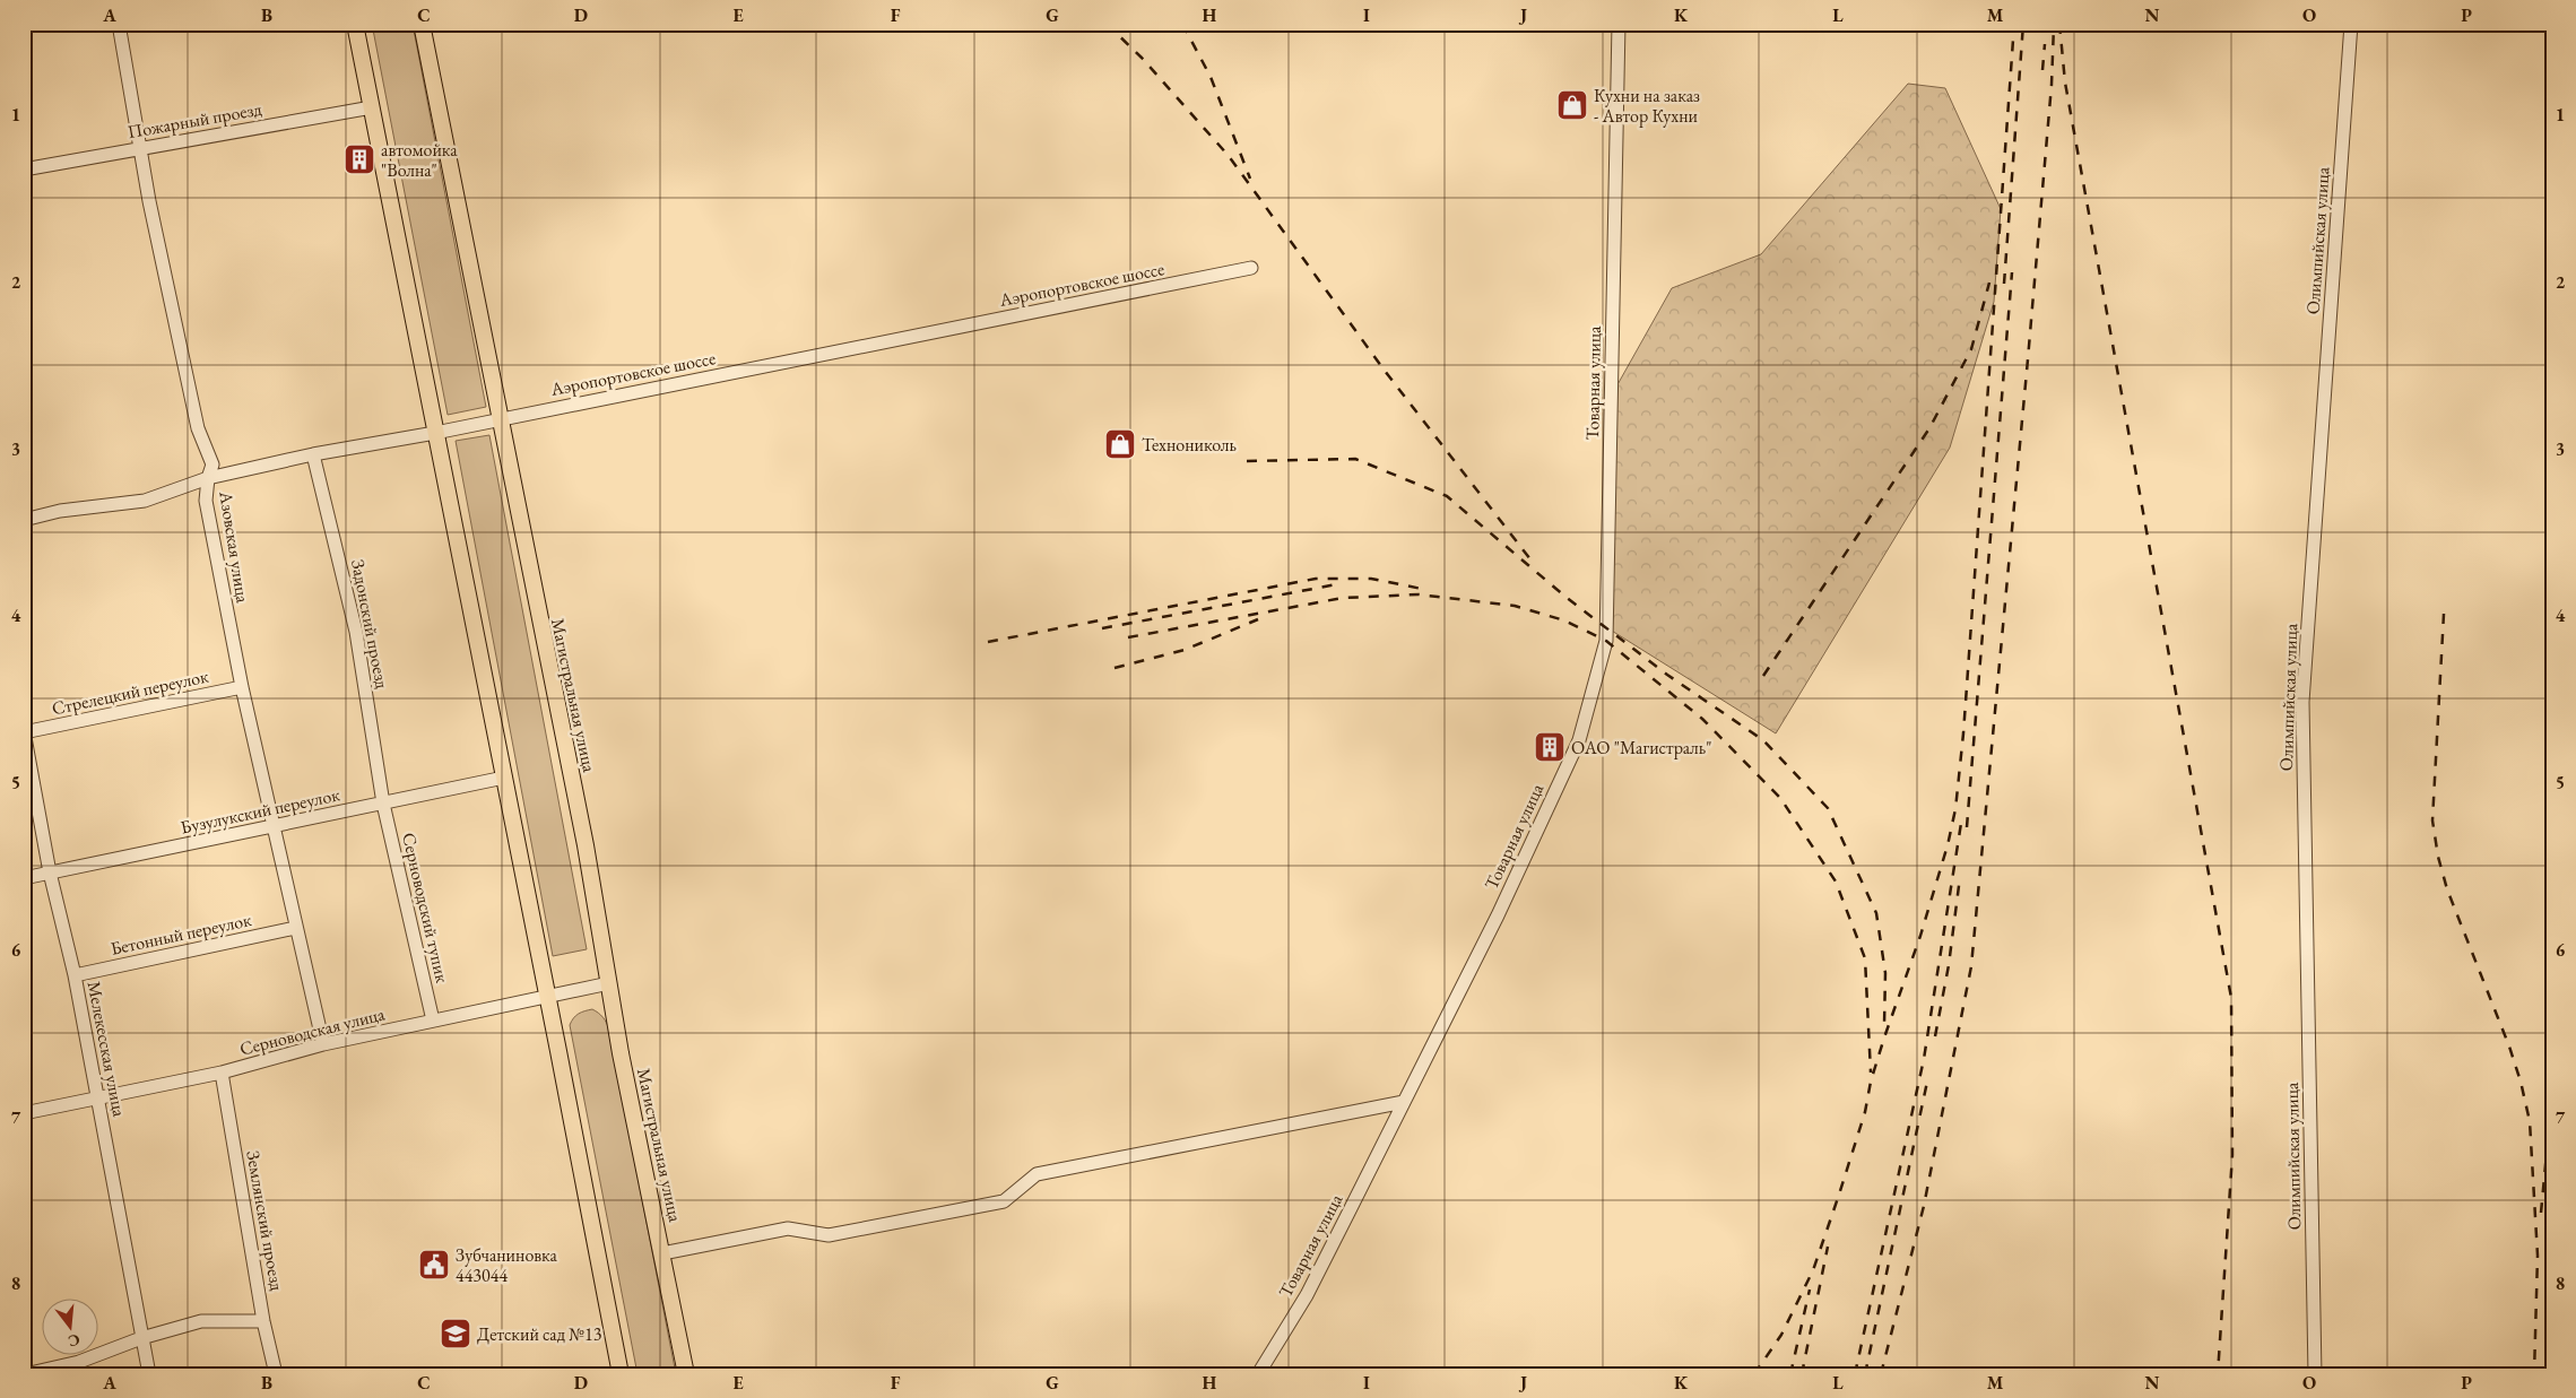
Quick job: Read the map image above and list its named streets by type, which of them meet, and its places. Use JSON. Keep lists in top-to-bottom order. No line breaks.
{"streets":{"main road":["Магистральная улица"],"street":["Пожарный проезд","Олимпийская улица","Аэропортовское шоссе","Товарная улица","Азовская улица","Задонский проезд","Стрелецкий переулок","Бузулукский переулок","Серноводский тупик","Бетонный переулок","Серноводская улица","Мелекесская улица","Землянский проезд"]},"crossings":[["Пожарный проезд","Азовская улица"],["Аэропортовское шоссе","Азовская улица"],["Аэропортовское шоссе","Задонский проезд"],["Аэропортовское шоссе","Магистральная улица"],["Азовская улица","Стрелецкий переулок"],["Азовская улица","Бузулукский переулок"],["Азовская улица","Бетонный переулок"],["Азовская улица","Серноводская улица"],["Задонский проезд","Бузулукский переулок"],["Задонский проезд","Серноводский тупик"],["Стрелецкий переулок","Мелекесская улица"],["Магистральная улица","Серноводская улица"],["Бузулукский переулок","Серноводский тупик"],["Бузулукский переулок","Мелекесская улица"],["Серноводский тупик","Серноводская улица"],["Бетонный переулок","Мелекесская улица"],["Серноводская улица","Мелекесская улица"],["Серноводская улица","Землянский проезд"]],"places":{"shop":["Кухни на заказ - Автор Кухни","Технониколь"],"building":["автомойка \"Волна\"","ОАО \"Магистраль\""],"public building":["Зубчаниновка 443044"],"school or university":["Детский сад №13"]},"north":"bottom","grid":{"columns":["A","B","C","D","E","F","G","H","I","J","K","L","M","N","O","P"],"rows":["1","2","3","4","5","6","7","8"]}}
